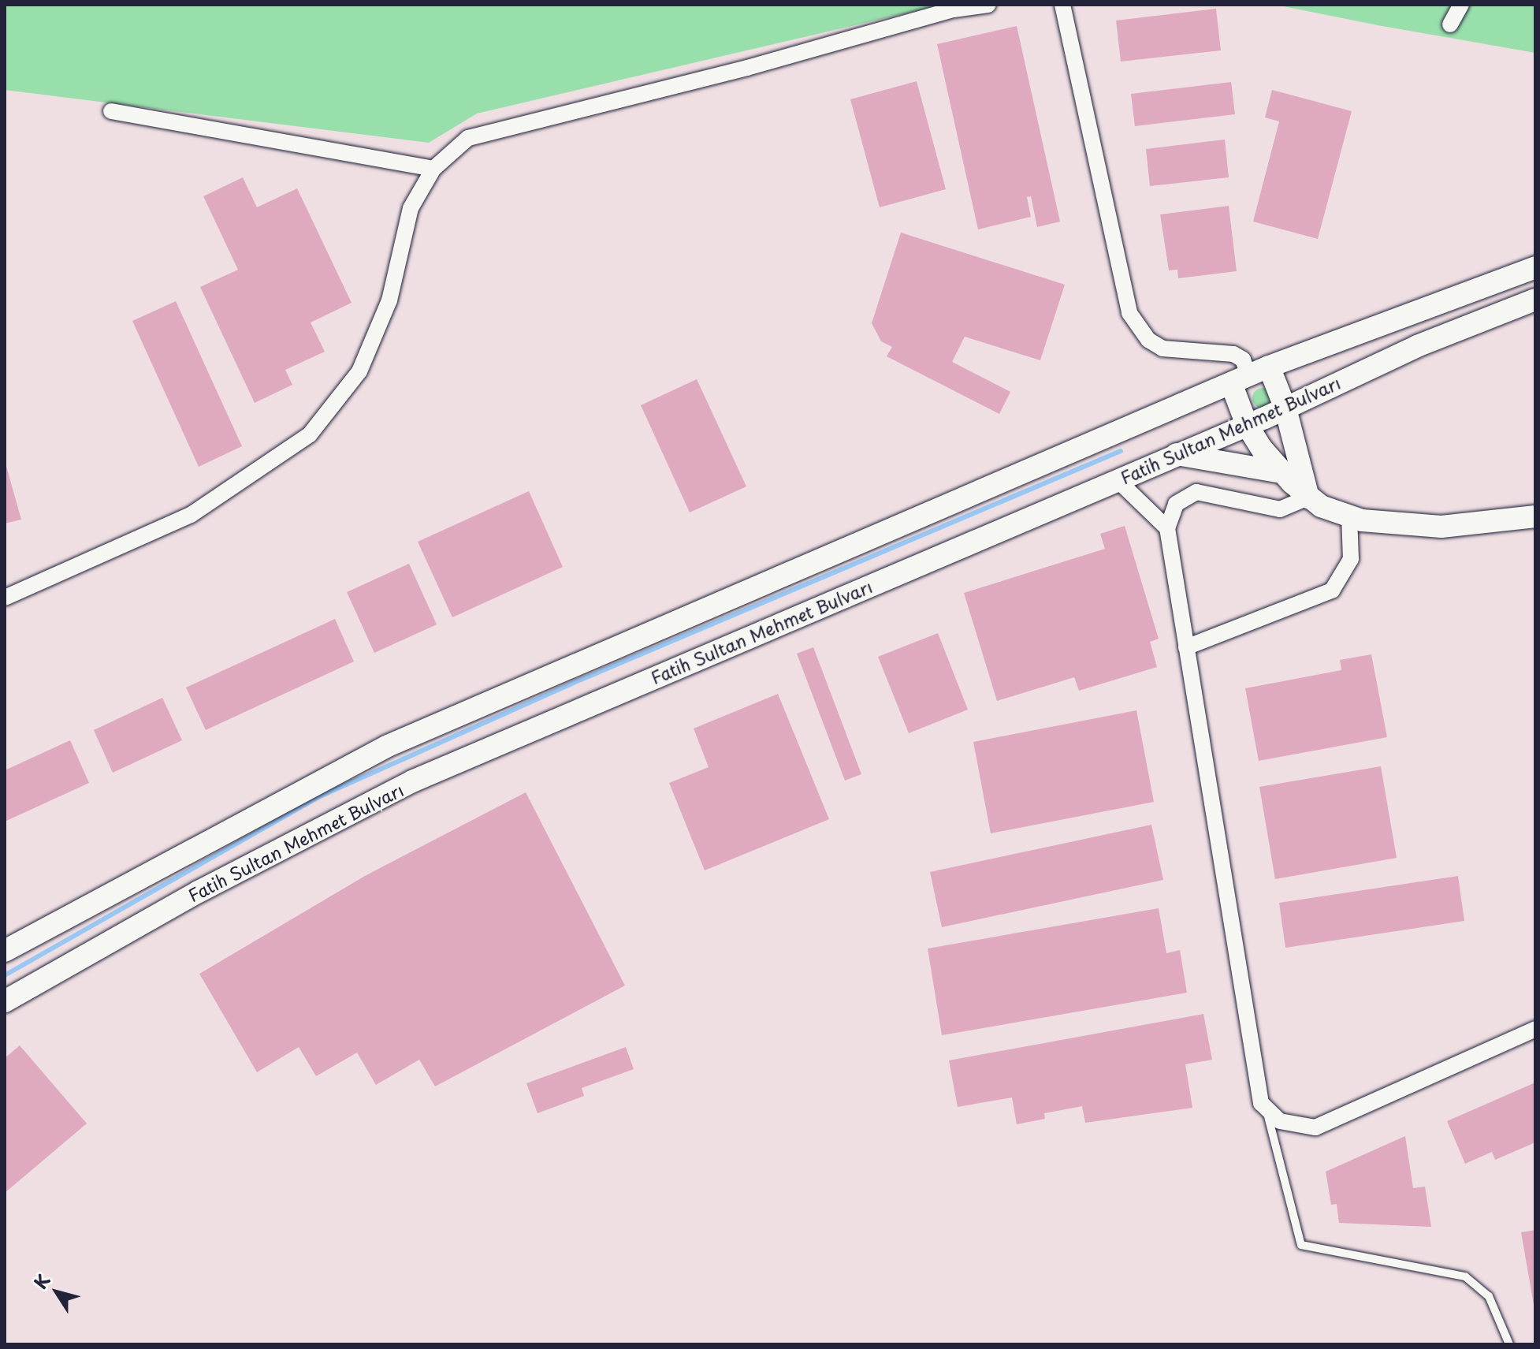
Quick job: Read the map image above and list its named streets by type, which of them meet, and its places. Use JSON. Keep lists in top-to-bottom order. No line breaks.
{"streets":{"main road":["Fatih Sultan Mehmet Bulvarı"]},"north":"top left"}
